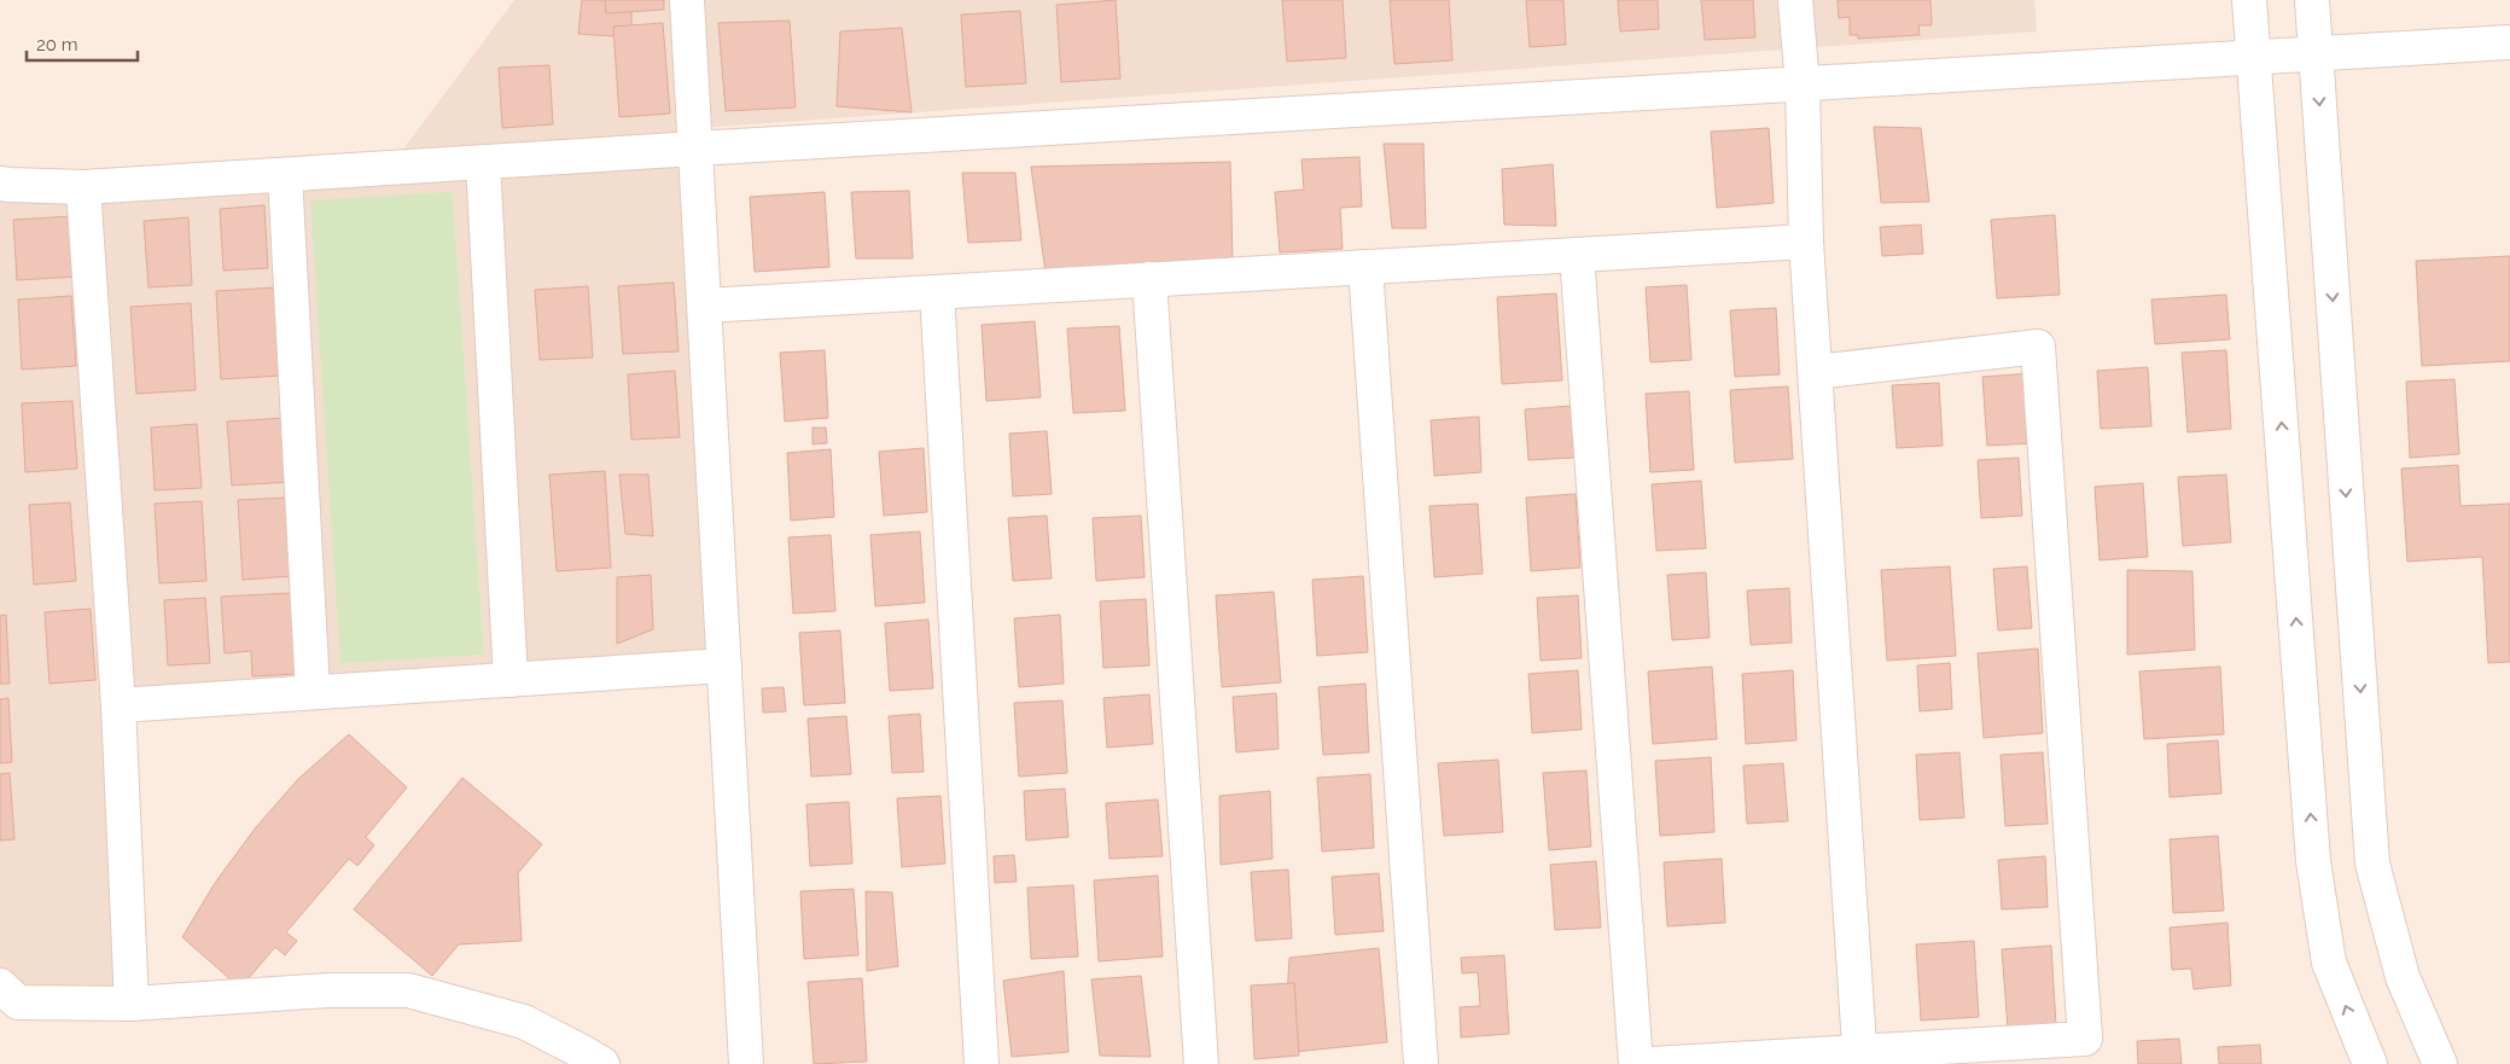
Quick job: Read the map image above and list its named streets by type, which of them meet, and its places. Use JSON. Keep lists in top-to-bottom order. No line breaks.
{"scale_bar":"20 m"}
